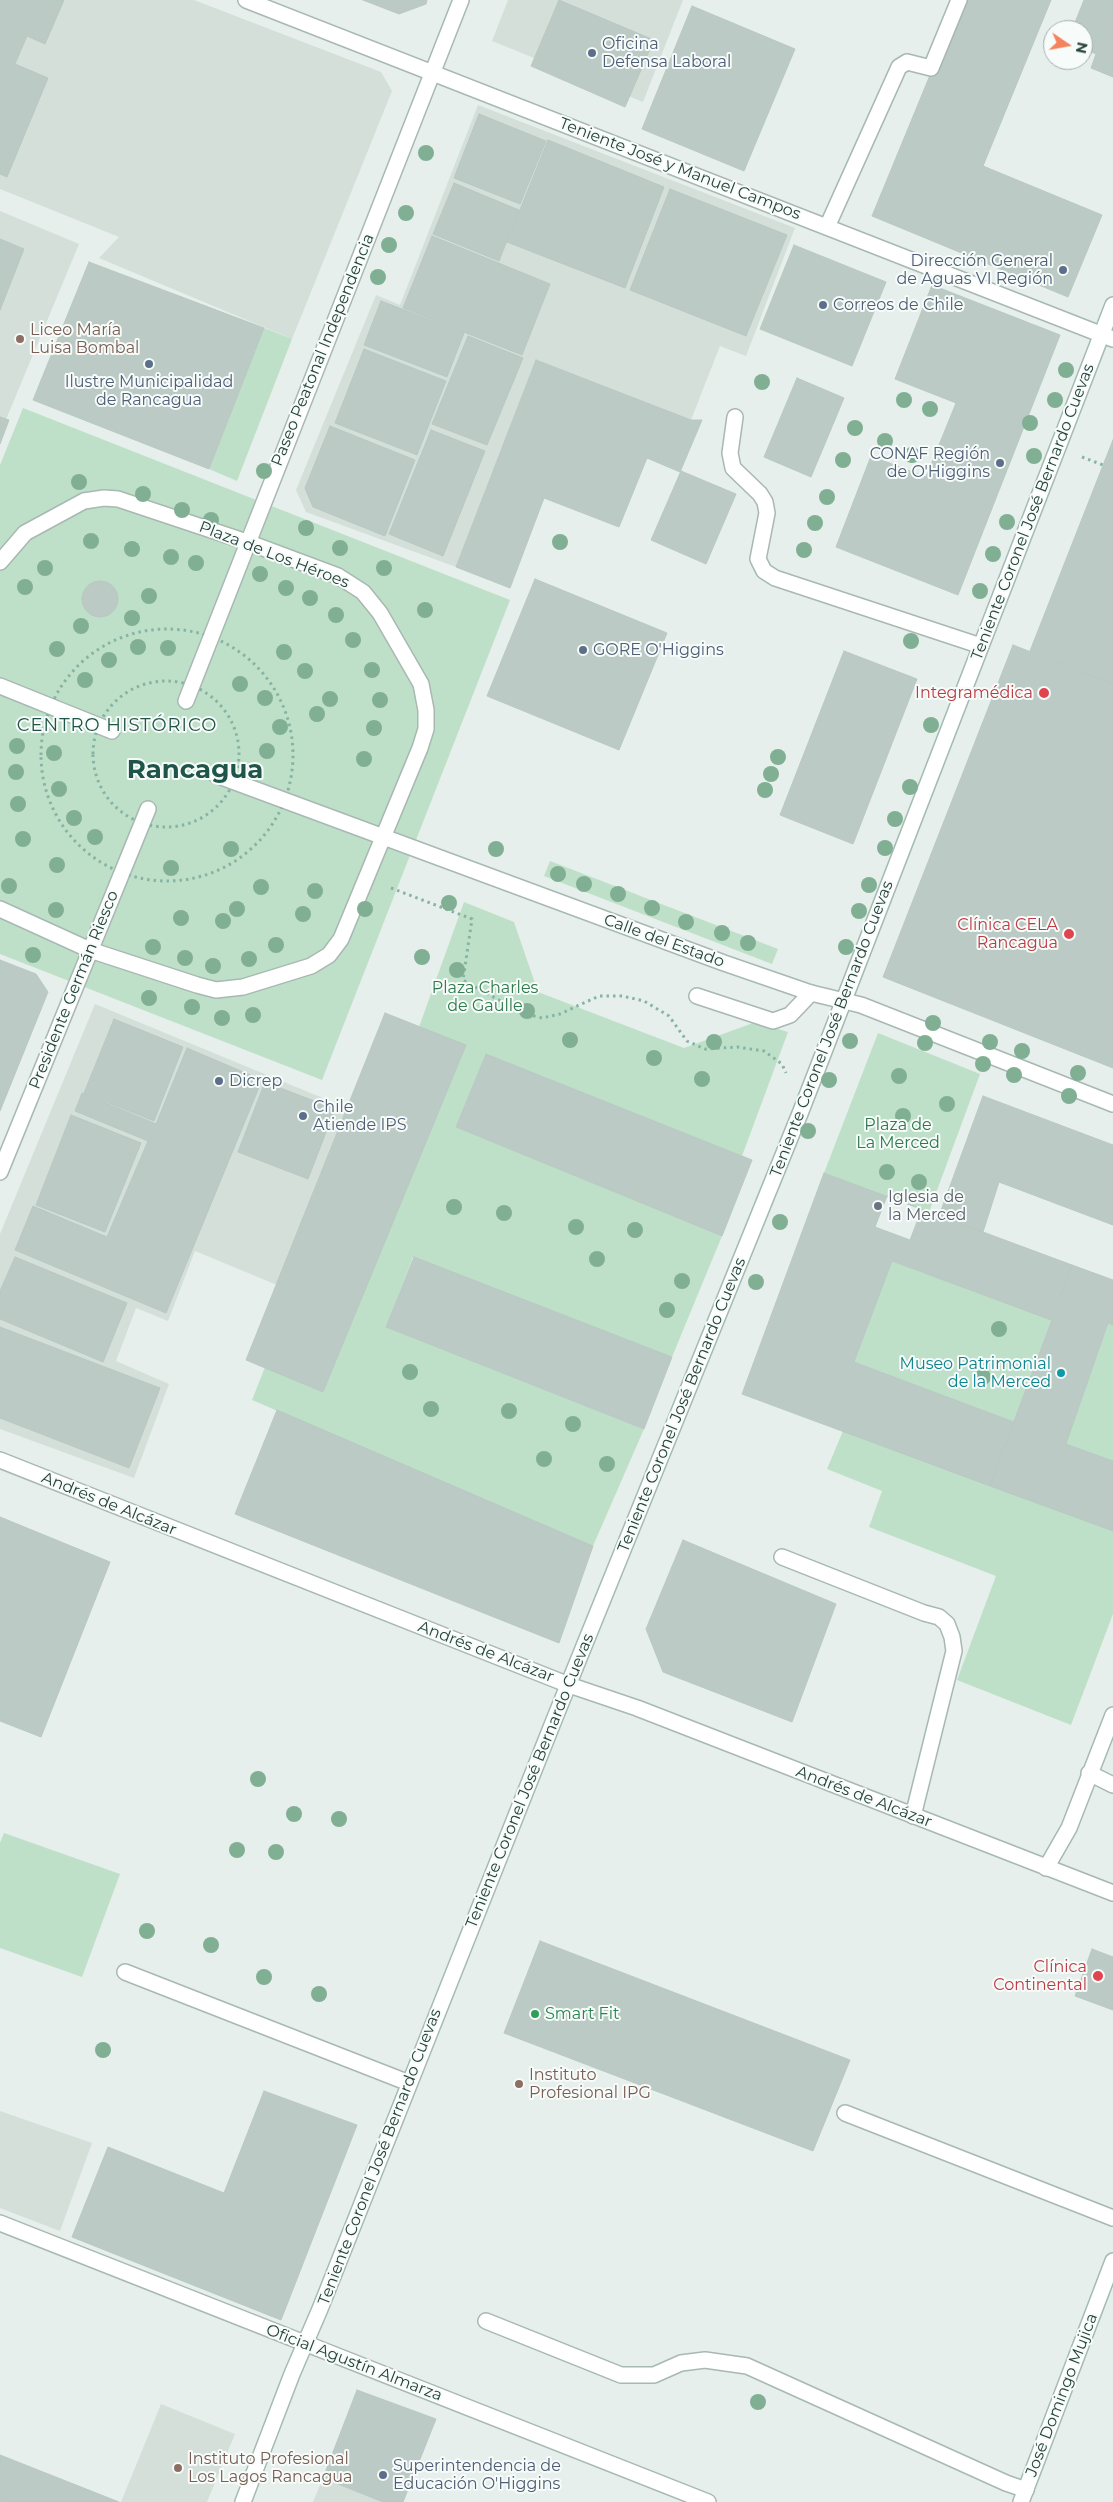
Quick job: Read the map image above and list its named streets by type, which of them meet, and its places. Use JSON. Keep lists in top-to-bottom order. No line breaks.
{"streets":{"street":["Teniente José y Manuel Campos","Paseo Peatonal Independencia","Teniente Coronel José Bernardo Cuevas","Plaza de Los Héroes","Calle del Estado","Presidente Germán Riesco","Andrés de Alcázar","Oficial Agustín Almarza","José Domingo Mujica"]},"crossings":[["Teniente José y Manuel Campos","Paseo Peatonal Independencia"],["Teniente José y Manuel Campos","Teniente Coronel José Bernardo Cuevas"],["Paseo Peatonal Independencia","Plaza de Los Héroes"],["Paseo Peatonal Independencia","Calle del Estado"],["Paseo Peatonal Independencia","Presidente Germán Riesco"],["Teniente Coronel José Bernardo Cuevas","Calle del Estado"],["Teniente Coronel José Bernardo Cuevas","Andrés de Alcázar"],["Teniente Coronel José Bernardo Cuevas","Oficial Agustín Almarza"],["Plaza de Los Héroes","Calle del Estado"],["Calle del Estado","Presidente Germán Riesco"]],"districts":["CENTRO HISTÓRICO","Rancagua"],"parks":["Plaza Charles de Gaulle","Plaza de La Merced"],"places":["Oficina Defensa Laboral","Dirección General de Aguas VI Región","Correos de Chile","Liceo María Luisa Bombal","Ilustre Municipalidad de Rancagua","CONAF Región de O'Higgins","GORE O'Higgins","Integramédica","Clínica CELA Rancagua","Dicrep","Chile Atiende IPS","Iglesia de la Merced","Museo Patrimonial de la Merced","Clínica Continental","Smart Fit","Instituto Profesional IPG","Instituto Profesional Los Lagos Rancagua","Superintendencia de Educación O'Higgins"],"north":"right"}
